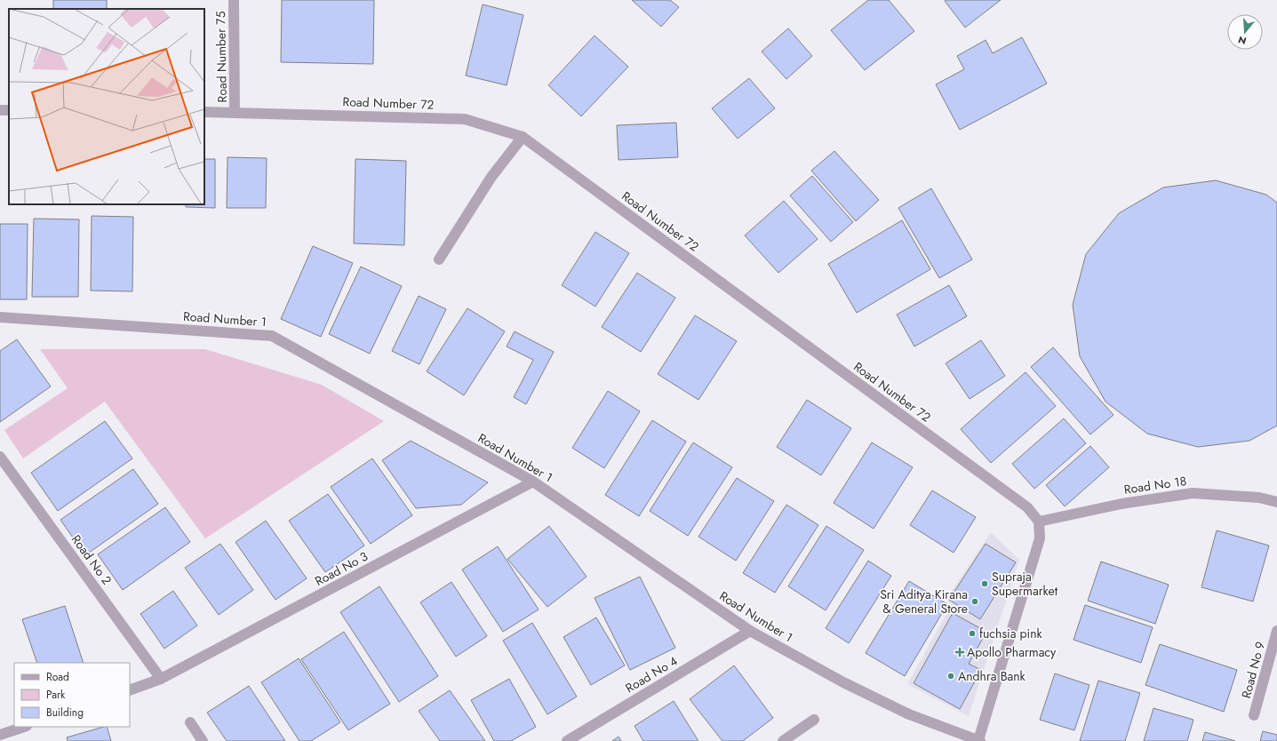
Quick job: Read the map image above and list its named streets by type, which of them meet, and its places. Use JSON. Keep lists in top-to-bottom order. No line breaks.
{"streets":{"street":["Road Number 75","Road Number 72","Road Number 1","Road No 18","Road No 2","Road No 3","Road No 9","Road No 4"]},"crossings":[["Road Number 75","Road Number 72"],["Road Number 72","Road No 18"],["Road Number 1","Road No 3"],["Road Number 1","Road No 4"],["Road No 2","Road No 3"]],"places":{"other":["Supraja Supermarket","Sri Aditya Kirana & General Store","fuchsia pink","Andhra Bank"],"health":["Apollo Pharmacy"]},"legend":["Road","Park","Building"],"north":"bottom"}
